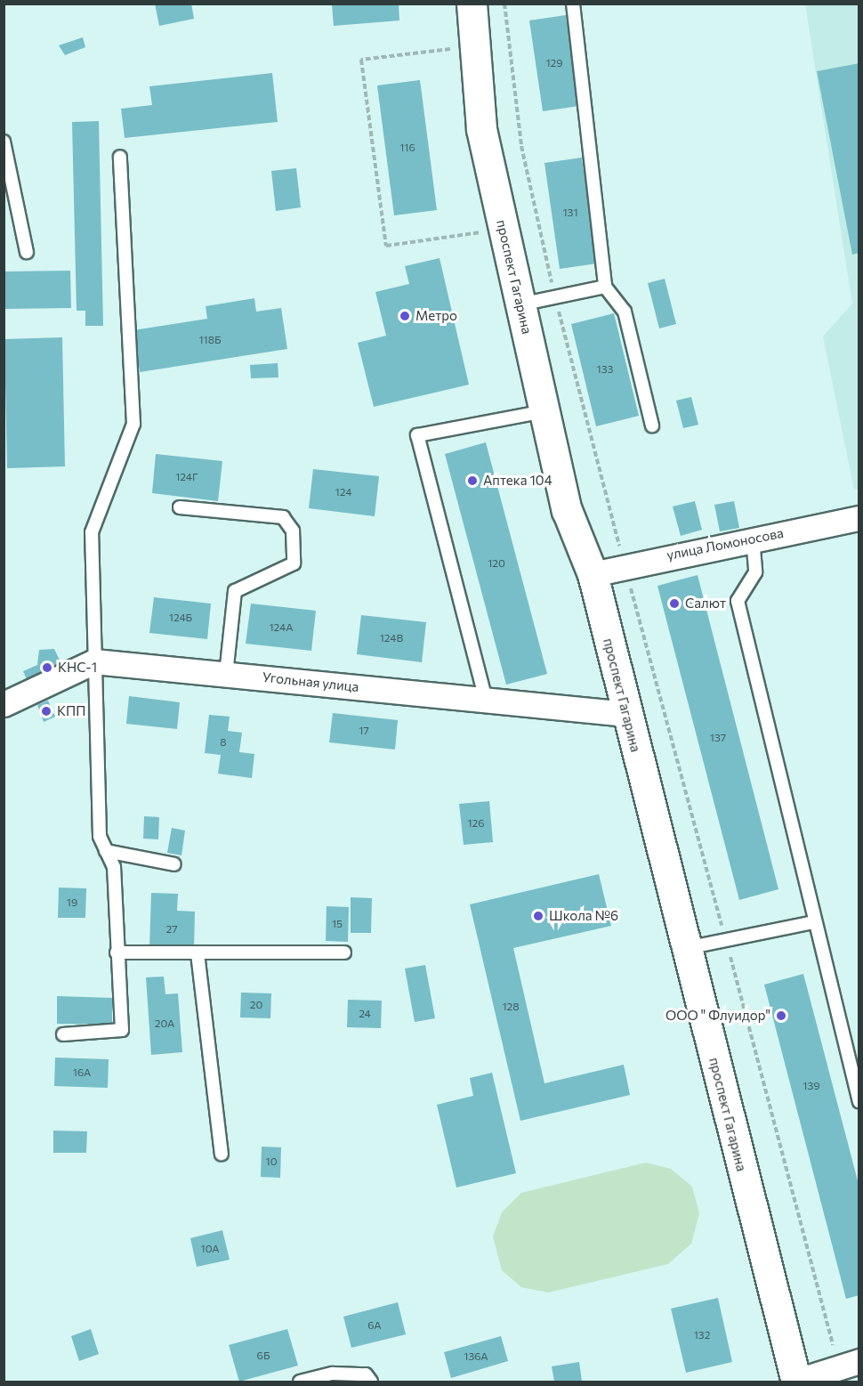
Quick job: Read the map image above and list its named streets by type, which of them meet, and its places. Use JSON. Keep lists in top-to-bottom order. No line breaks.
{"streets":{"main road":["проспект Гагарина"],"street":["улица Ломоносова","Угольная улица"]},"crossings":[["проспект Гагарина","улица Ломоносова"],["проспект Гагарина","Угольная улица"]],"places":["Метро","Аптека 104","Салют","КНС-1","КПП","Школа №6","ООО \" Флуидор\""],"house_numbers":["129","116","131","118Б","133","124Г","124","120","124Б","124А","124В","17","137","8","126","19","15","27","20","128","24","20А","16А","139","10","10А","6А","132","6Б","136А"]}
